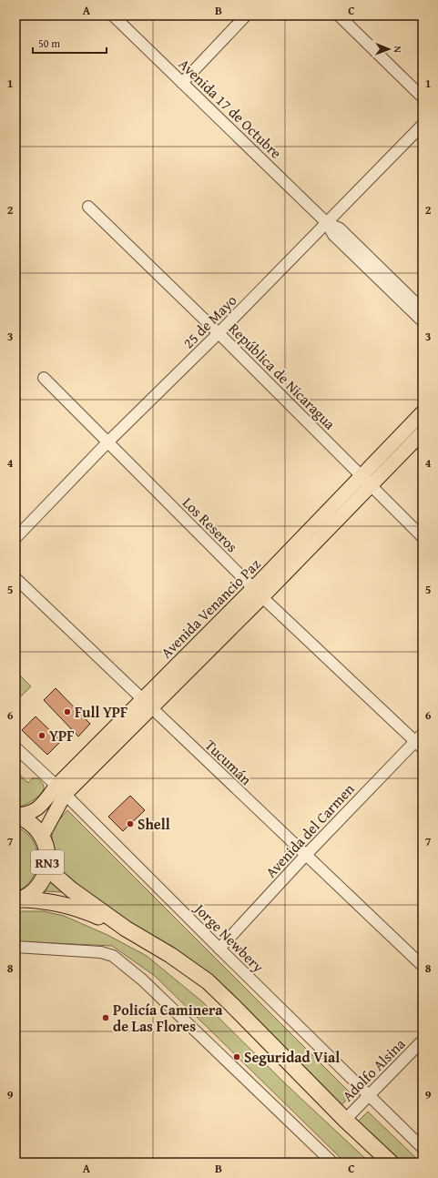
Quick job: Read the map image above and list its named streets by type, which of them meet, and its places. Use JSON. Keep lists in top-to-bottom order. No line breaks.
{"streets":{"highway":["RN3"],"main road":["Avenida Venancio Paz"],"street":["Avenida 17 de Octubre","25 de Mayo","República de Nicaragua","Los Reseros","Tucumán","Avenida del Carmen","Jorge Newbery","Adolfo Alsina"]},"crossings":[["Avenida 17 de Octubre","25 de Mayo"],["25 de Mayo","República de Nicaragua"],["25 de Mayo","Los Reseros"],["República de Nicaragua","Avenida Venancio Paz"],["Los Reseros","Avenida Venancio Paz"],["Los Reseros","Avenida del Carmen"],["Avenida Venancio Paz","Tucumán"],["Avenida Venancio Paz","RN3"],["Avenida Venancio Paz","Jorge Newbery"],["Tucumán","Avenida del Carmen"],["Avenida del Carmen","Jorge Newbery"],["RN3","Adolfo Alsina"],["Jorge Newbery","Adolfo Alsina"]],"places":["Full YPF","YPF","Shell","Policía Caminera de Las Flores","Seguridad Vial"],"scale_bar":"50 m","north":"right","grid":{"columns":["A","B","C"],"rows":["1","2","3","4","5","6","7","8","9"]}}
